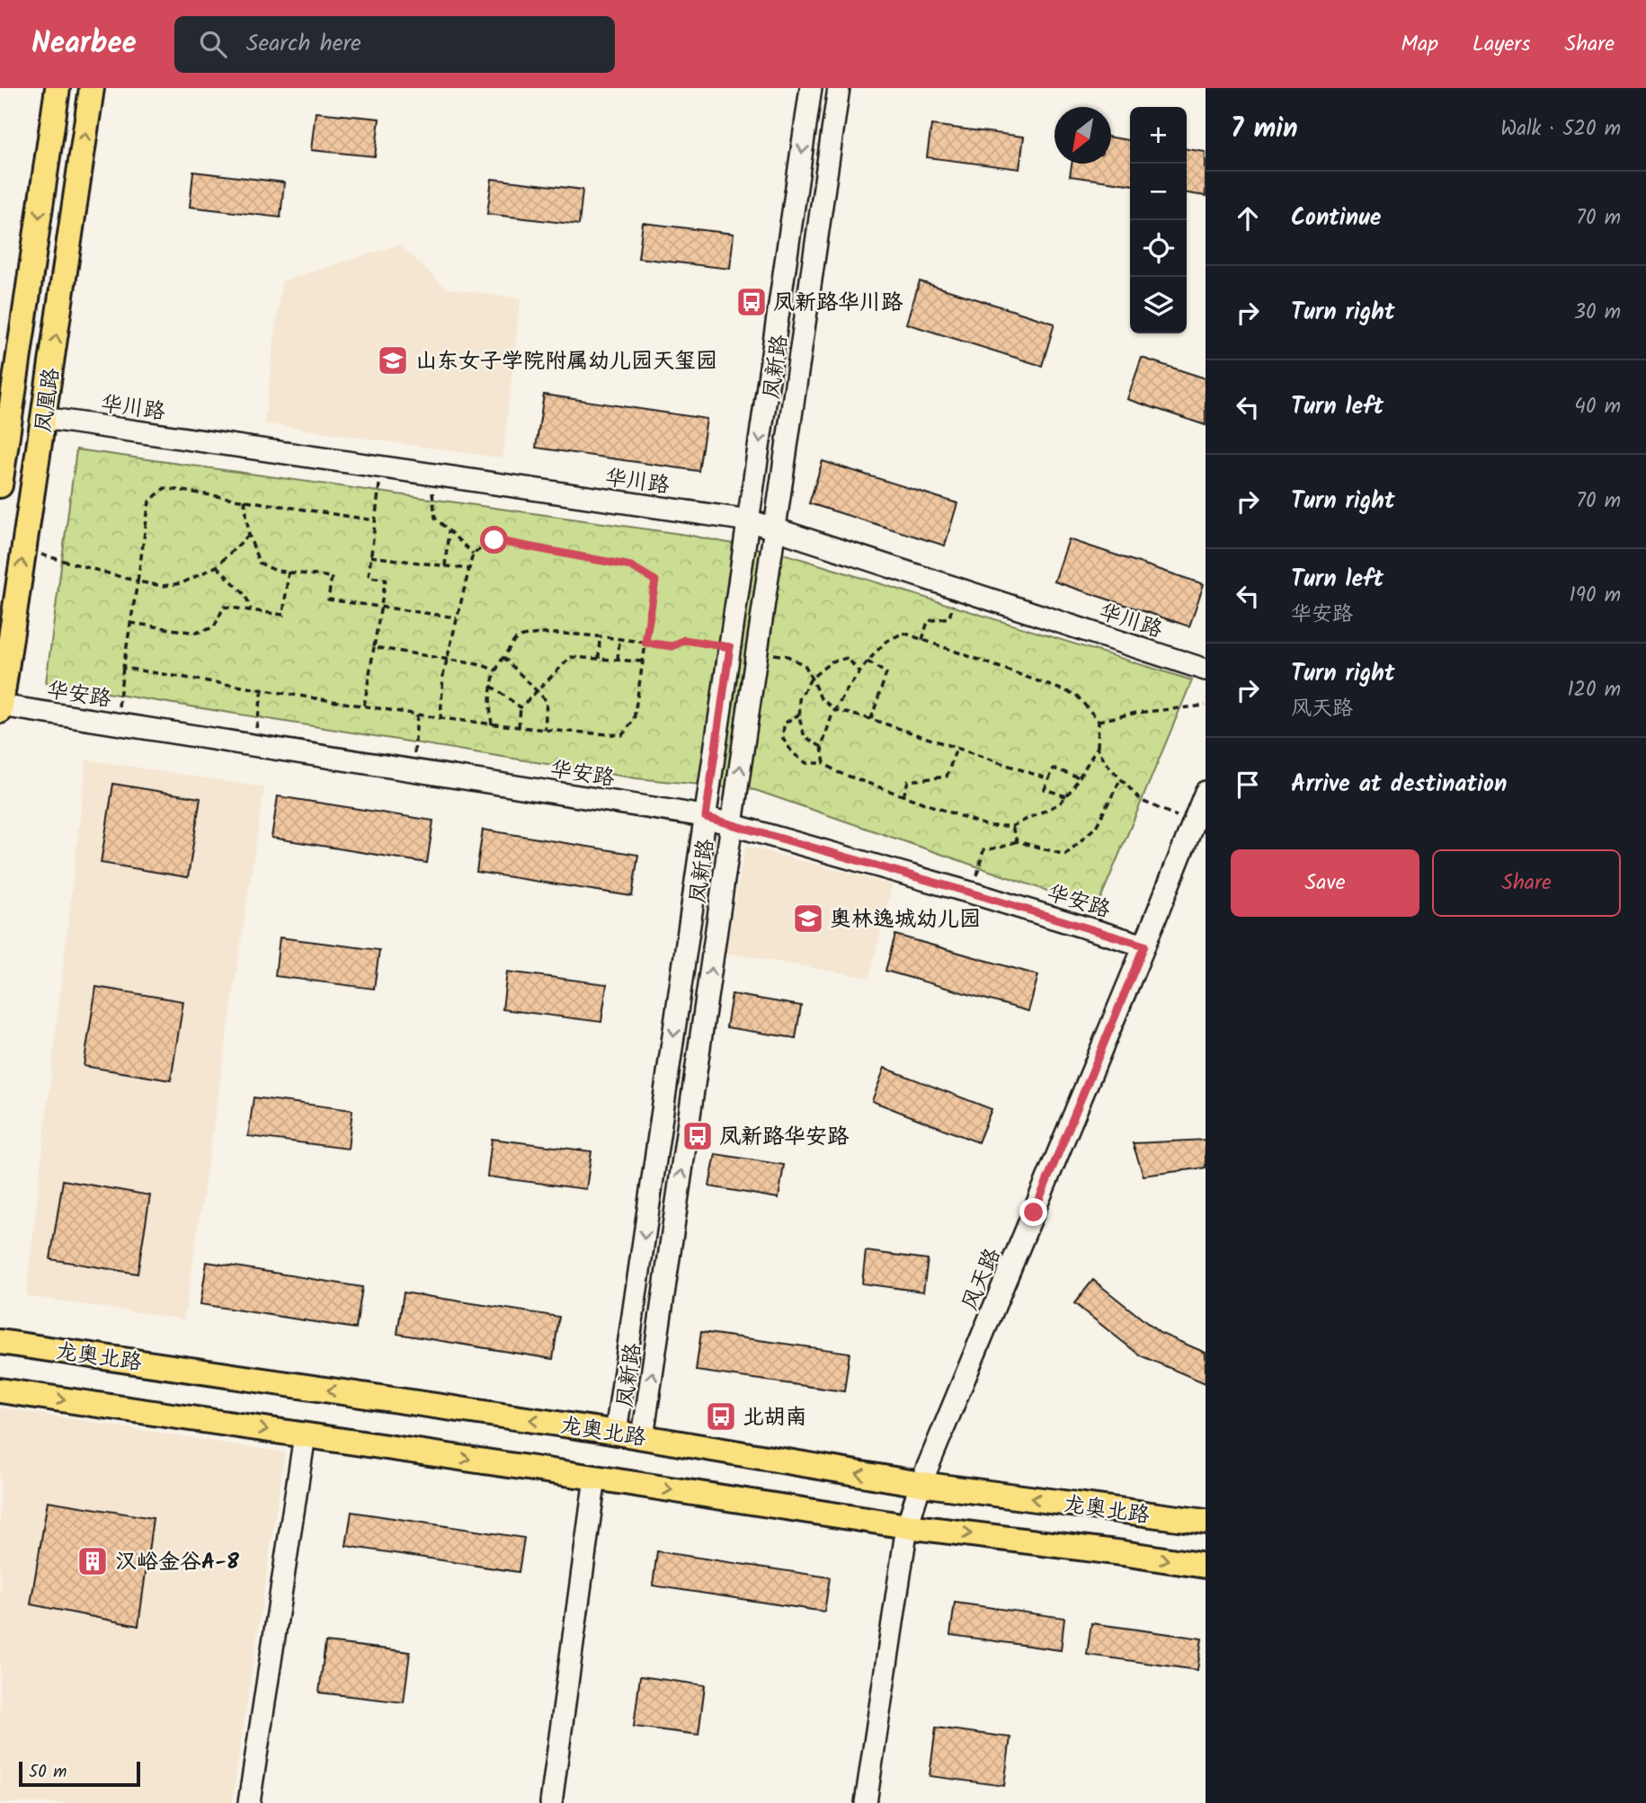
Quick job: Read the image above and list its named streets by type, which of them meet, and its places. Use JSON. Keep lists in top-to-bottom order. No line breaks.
{"streets":{"main road":["凤凰路","龙奥北路"],"street":["凤新路","华川路","华安路","风天路"]},"crossings":[["凤新路","华川路"],["凤新路","华安路"],["凤新路","龙奥北路"],["凤凰路","华川路"],["凤凰路","华安路"],["华安路","风天路"],["风天路","龙奥北路"]],"places":{"bus stop":["凤新路华川路","凤新路华安路","北胡南"],"school or university":["山东女子学院附属幼儿园天玺园","奥林逸城幼儿园"],"building":["汉峪金谷A-8"]},"scale_bar":"50 m","north":"bottom left","page":{"header":"Nearbee","search":"Search here","nav":["Map","Layers","Share"],"heading":["7 min","Walk · 520 m"],"map_buttons":["+","−"],"list":[["Continue","70 m"],["Turn right","30 m"],["Turn left","40 m"],["Turn right","70 m"],["Turn left","华安路","190 m"],["Turn right","风天路","120 m"],"Arrive at destination"],"buttons":["Save","Share"],"scale":"50 m"}}
